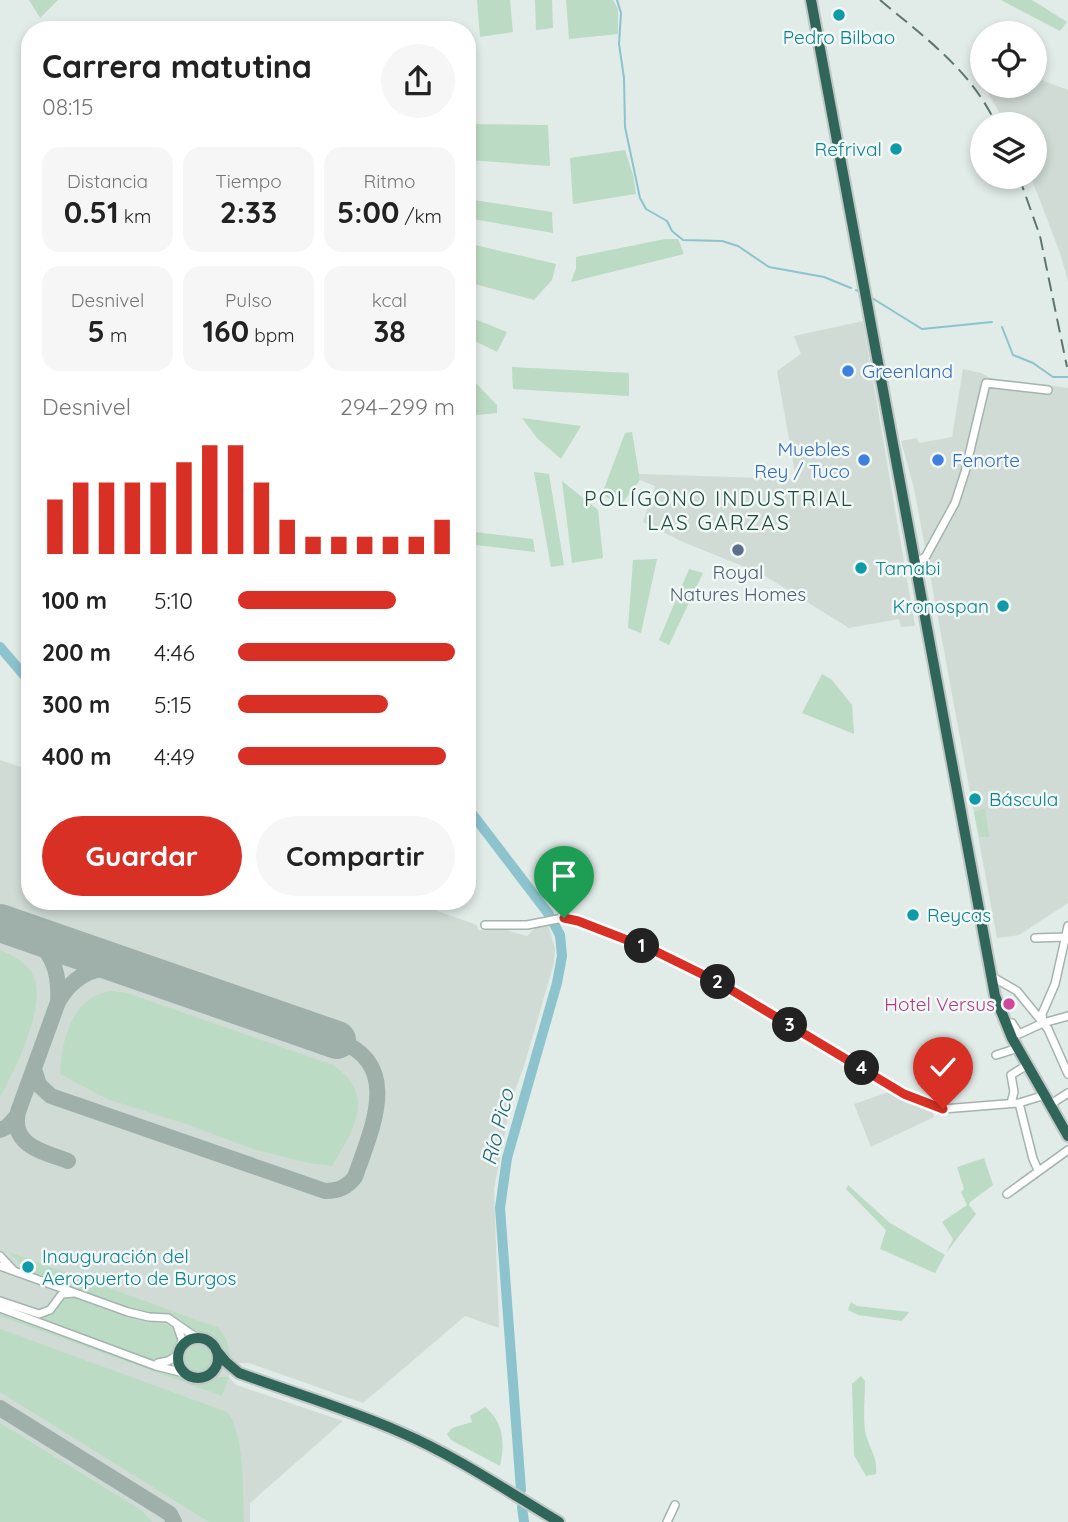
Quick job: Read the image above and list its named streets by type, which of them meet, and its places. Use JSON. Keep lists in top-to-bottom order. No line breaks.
{"districts":["POLÍGONO INDUSTRIAL LAS GARZAS"],"water":["Río Pico"],"places":["Pedro Bilbao","Refrival","Greenland","Muebles Rey / Tuco","Fenorte","Royal Natures Homes","Tamabi","Kronospan","Báscula","Reycas","Hotel Versus","Inauguración del Aeropuerto de Burgos"],"page":{"heading":["Carrera matutina","08:15"],"stats":[["Distancia","0.51 km"],["Tiempo","2:33"],["Ritmo","5:00 /km"],["Desnivel","5 m"],["Pulso","160 bpm"],["kcal","38"]],"chart":["Desnivel","294–299 m"],"list":[{"name":"100 m","note":"5:10"},{"name":"200 m","note":"4:46"},{"name":"300 m","note":"5:15"},{"name":"400 m","note":"4:49"}],"buttons":["Guardar","Compartir"],"pins":["1","2","3","4"]}}
